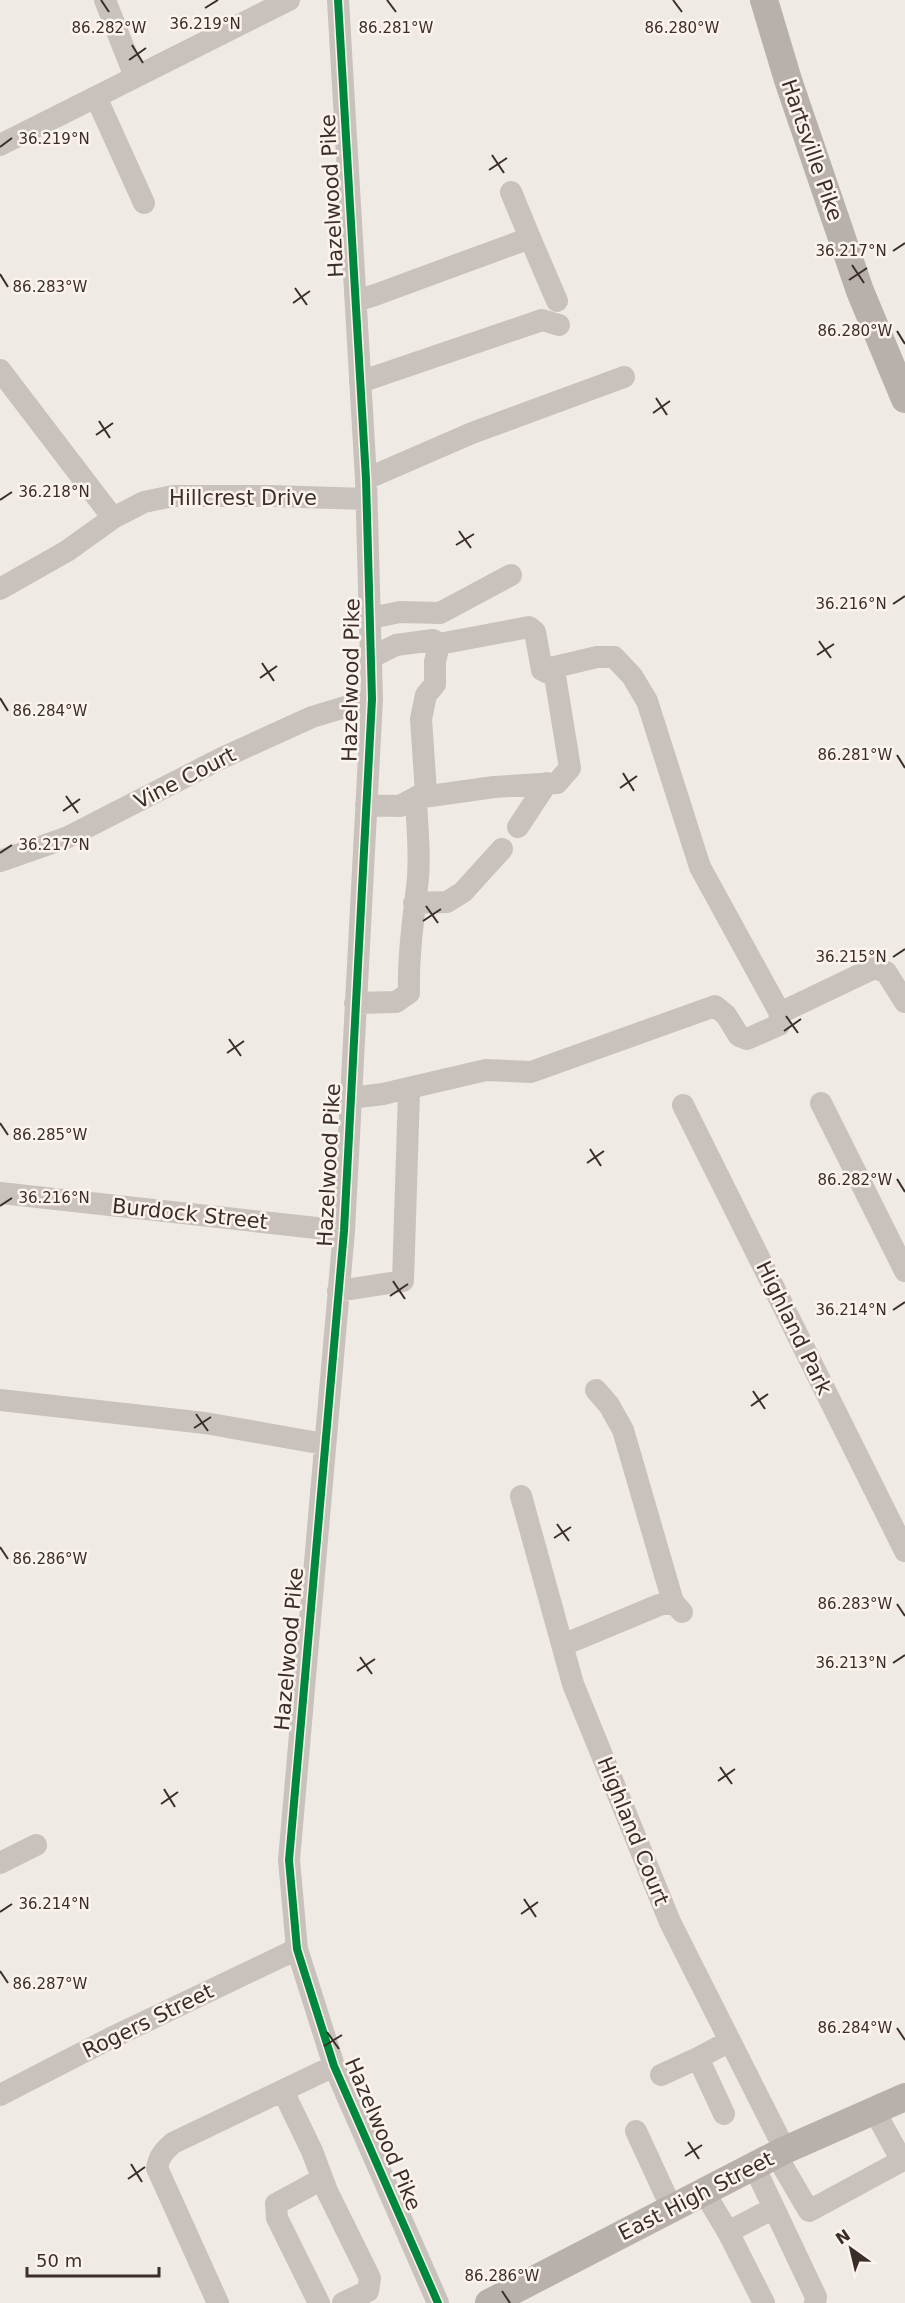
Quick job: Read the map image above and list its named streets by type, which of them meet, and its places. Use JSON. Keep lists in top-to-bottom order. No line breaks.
{"streets":{"main road":["Hartsville Pike","East High Street"],"street":["Hazelwood Pike","Hillcrest Drive","Vine Court","Burdock Street","Highland Park","Highland Court","Rogers Street"]},"crossings":[["Hazelwood Pike","Hillcrest Drive"],["Hazelwood Pike","Vine Court"],["Hazelwood Pike","Burdock Street"],["Hazelwood Pike","Rogers Street"],["Highland Court","East High Street"]],"scale_bar":"50 m","north":"top left","coordinates":["36.219°N","86.282°W","86.281°W","86.280°W","36.217°N","86.283°W","36.218°N","36.216°N","86.284°W","36.215°N","86.285°W","36.214°N","86.286°W","36.213°N","86.287°W"]}
